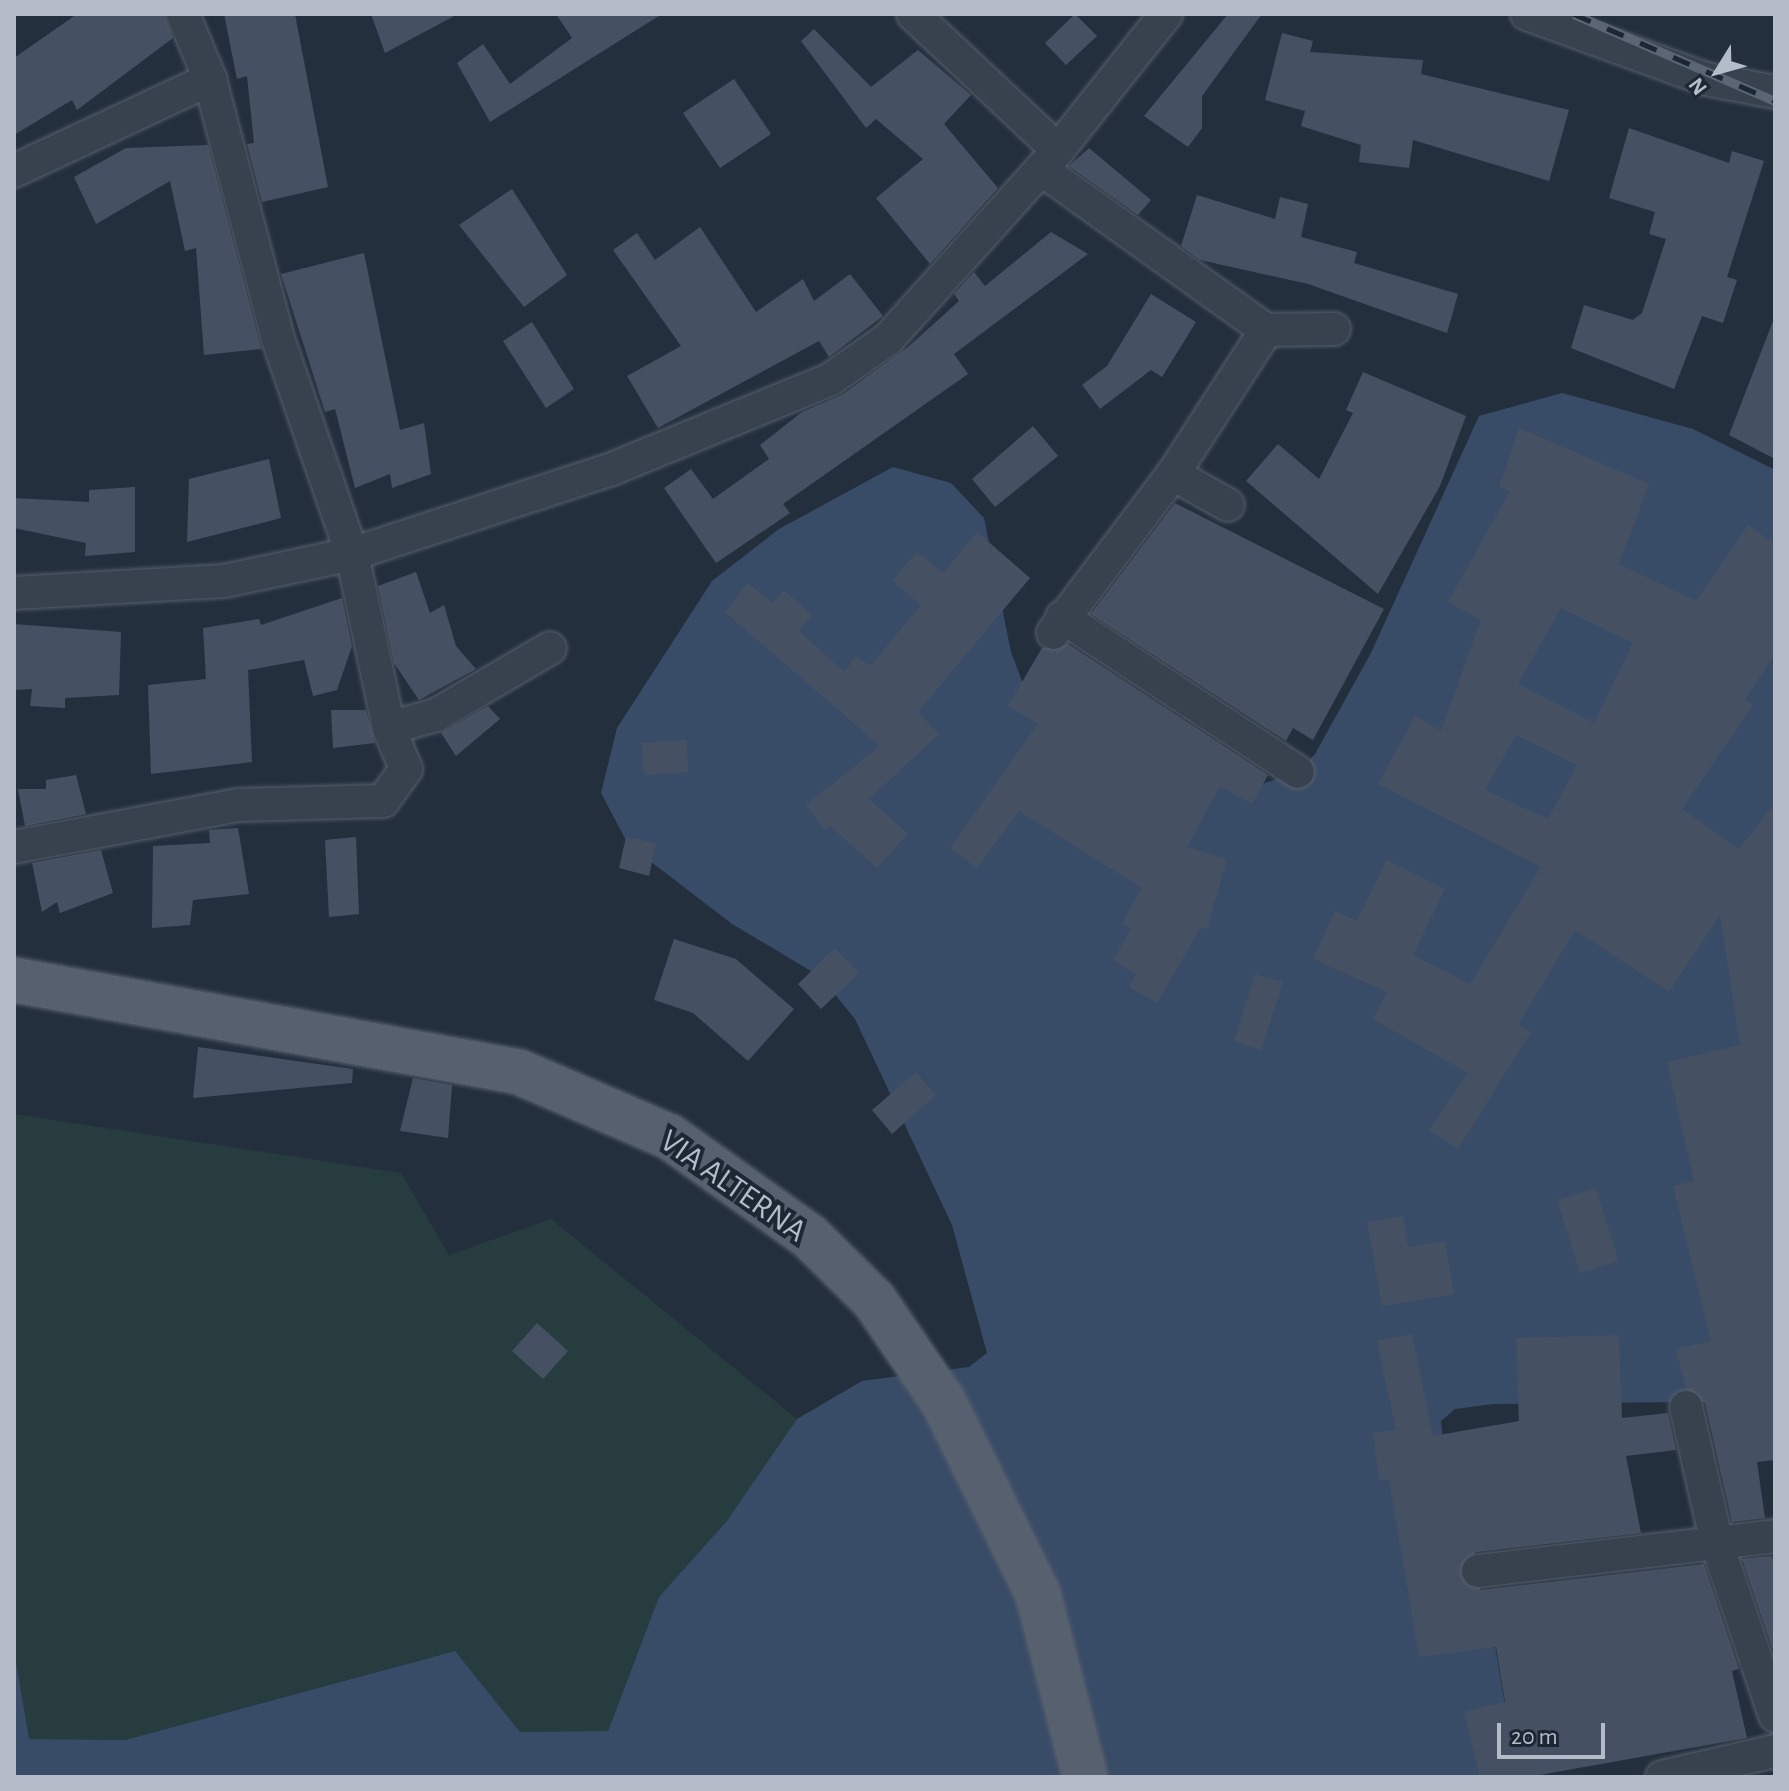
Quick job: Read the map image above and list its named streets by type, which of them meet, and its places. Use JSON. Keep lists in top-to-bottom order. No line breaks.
{"streets":{"main road":["VIA ALTERNA"]},"scale_bar":"20 m","north":"bottom left"}
